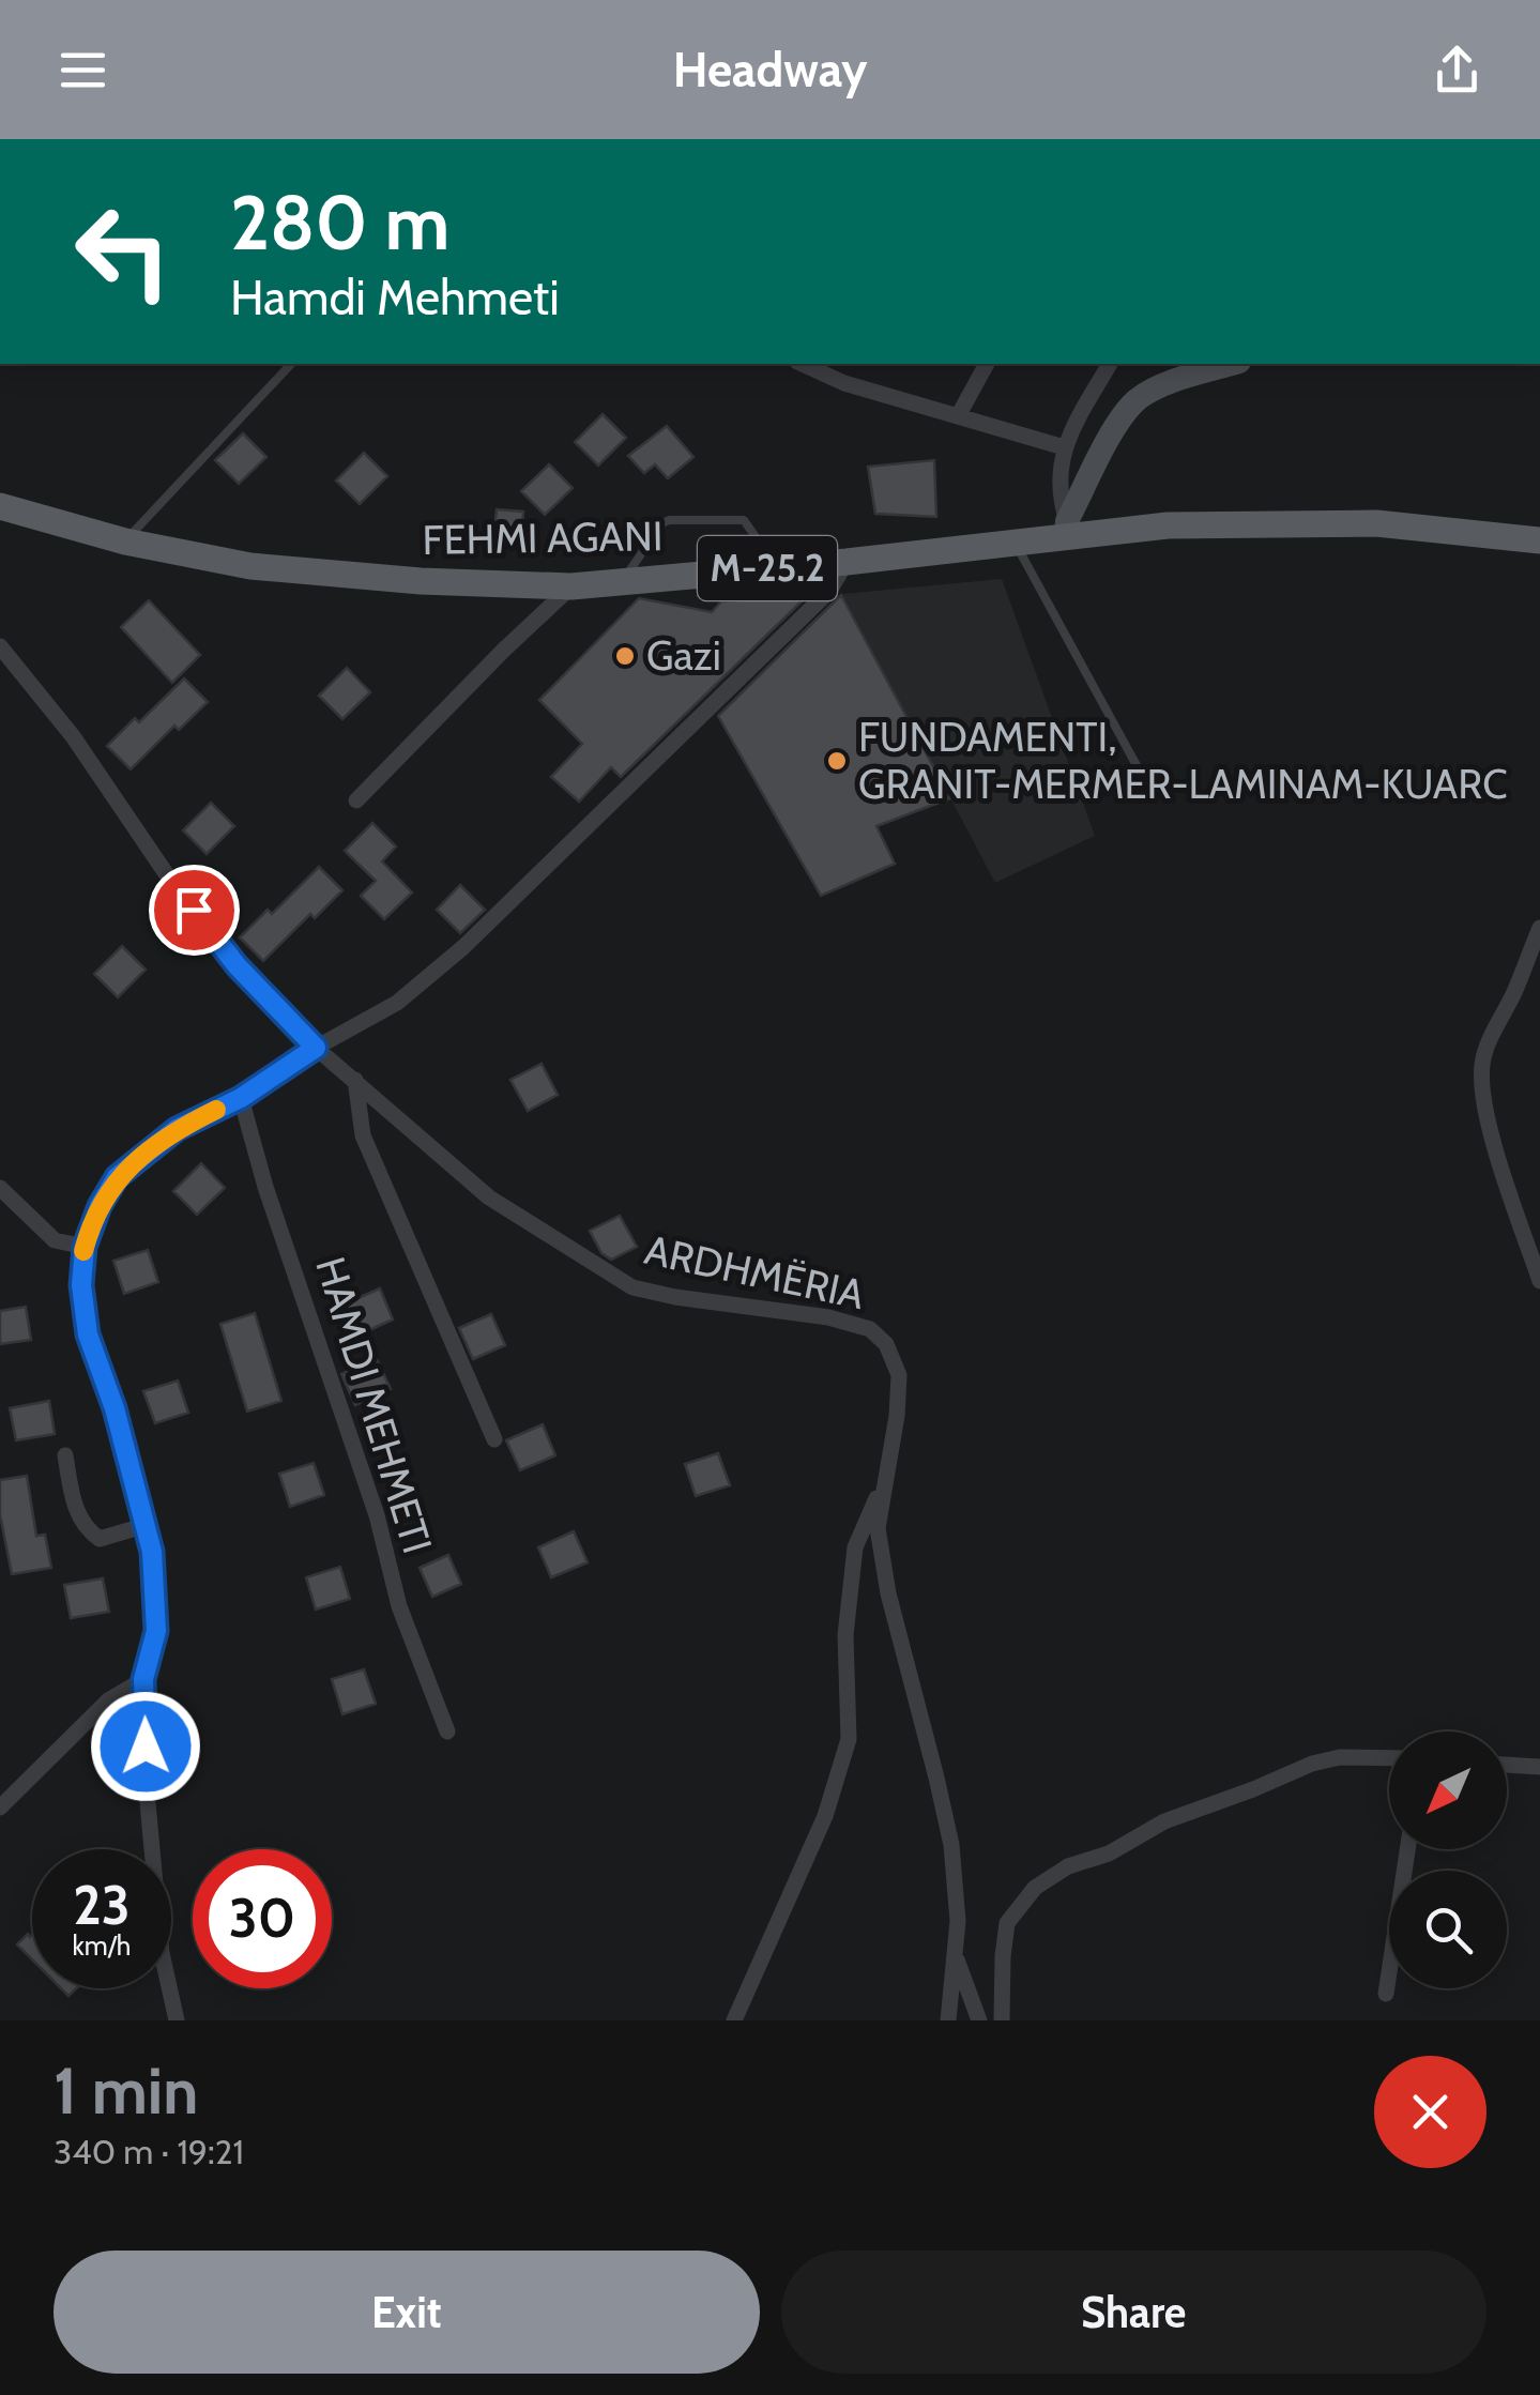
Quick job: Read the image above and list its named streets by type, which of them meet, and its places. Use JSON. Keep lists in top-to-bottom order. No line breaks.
{"streets":{"main road":["FEHMI AGANI","M-25.2"],"street":["ARDHMËRIA","HAMDI MEHMETI"]},"places":["Gazi","FUNDAMENTI, GRANIT-MERMER-LAMINAM-KUARC"],"north":"bottom left","page":{"header":"Headway","turn":["280 m","Hamdi Mehmeti"],"speed":"23 km/h","limit":"30","heading":["1 min","340 m · 19:21"],"buttons":["Exit","Share"]}}
